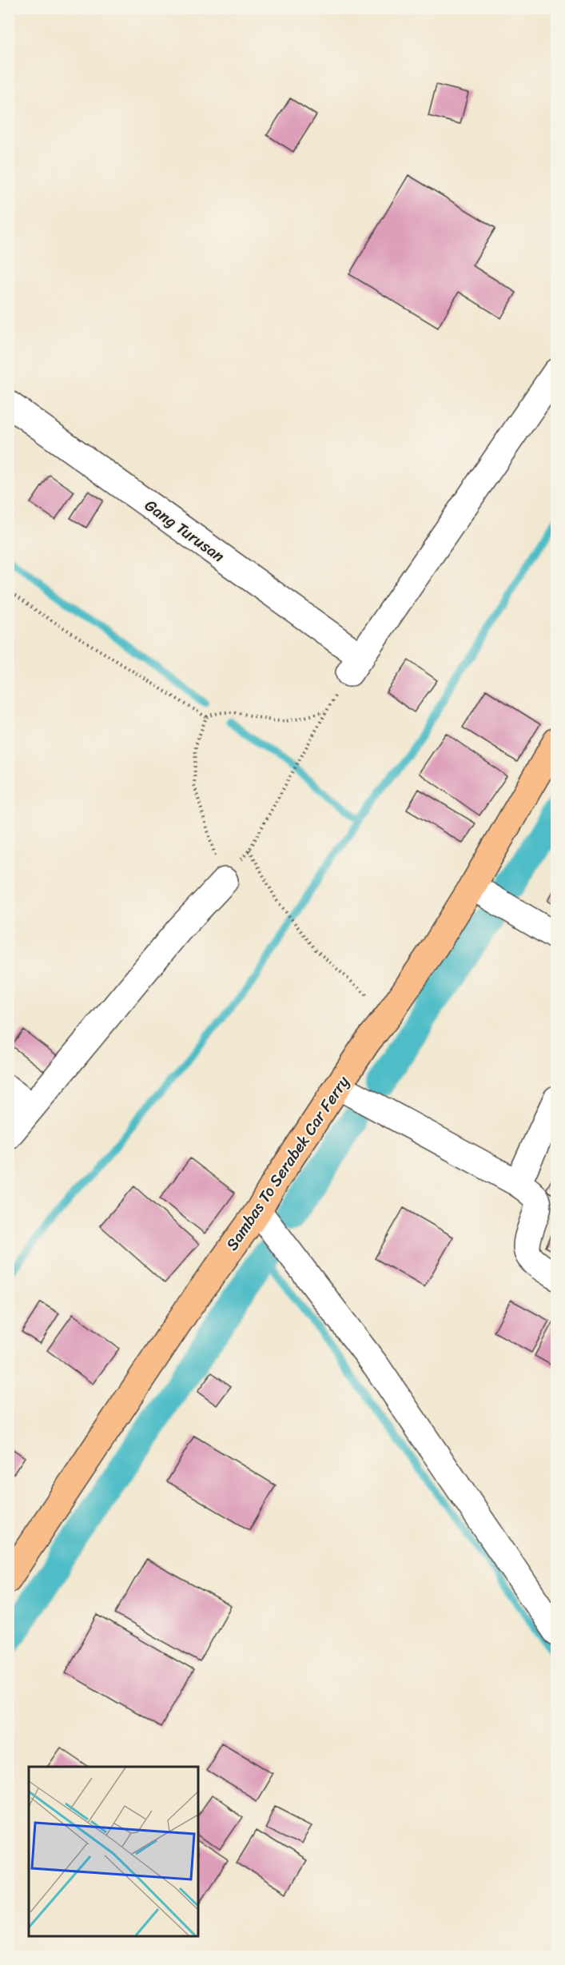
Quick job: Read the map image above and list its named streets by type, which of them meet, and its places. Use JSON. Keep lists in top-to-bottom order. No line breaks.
{"streets":{"highway":["Sambas To Serabek Car Ferry"],"street":["Gang Turusan"]}}
